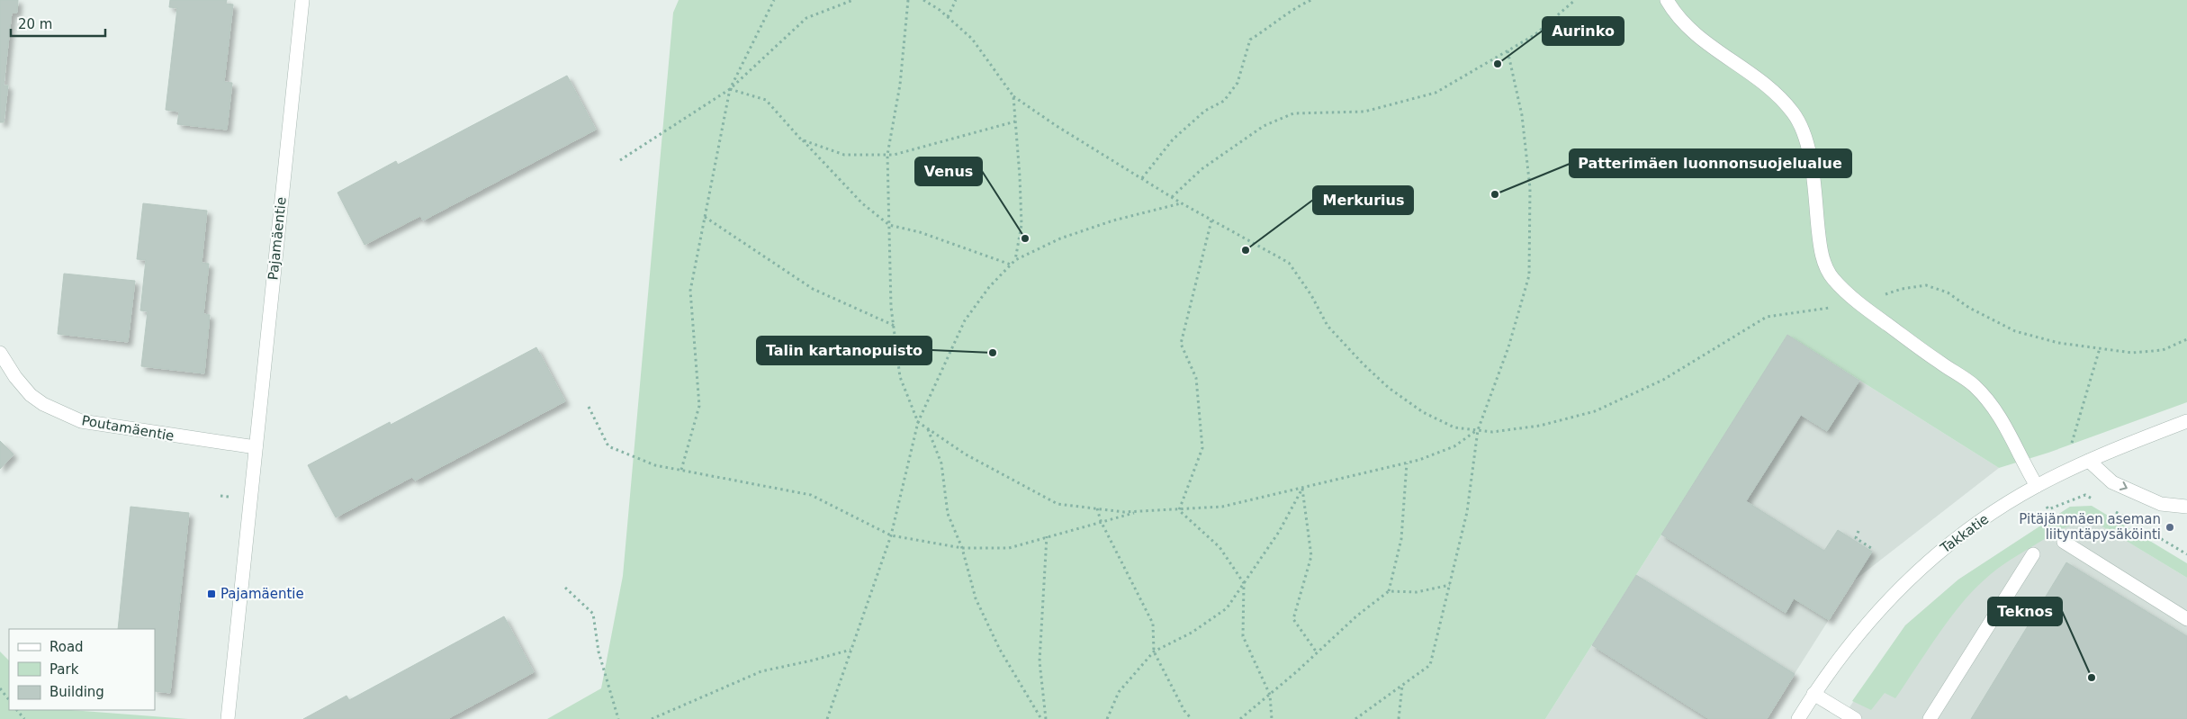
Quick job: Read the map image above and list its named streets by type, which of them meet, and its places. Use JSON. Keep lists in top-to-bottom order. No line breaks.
{"streets":{"street":["Pajamäentie","Poutamäentie","Takkatie"]},"crossings":[["Pajamäentie","Poutamäentie"]],"places":{"other":["Aurinko","Patterimäen luonnonsuojelualue","Venus","Merkurius","Talin kartanopuisto","Pitäjänmäen aseman liityntäpysäköinti","Teknos"],"transit":["Pajamäentie"]},"legend":["Road","Park","Building"],"scale_bar":"20 m"}
